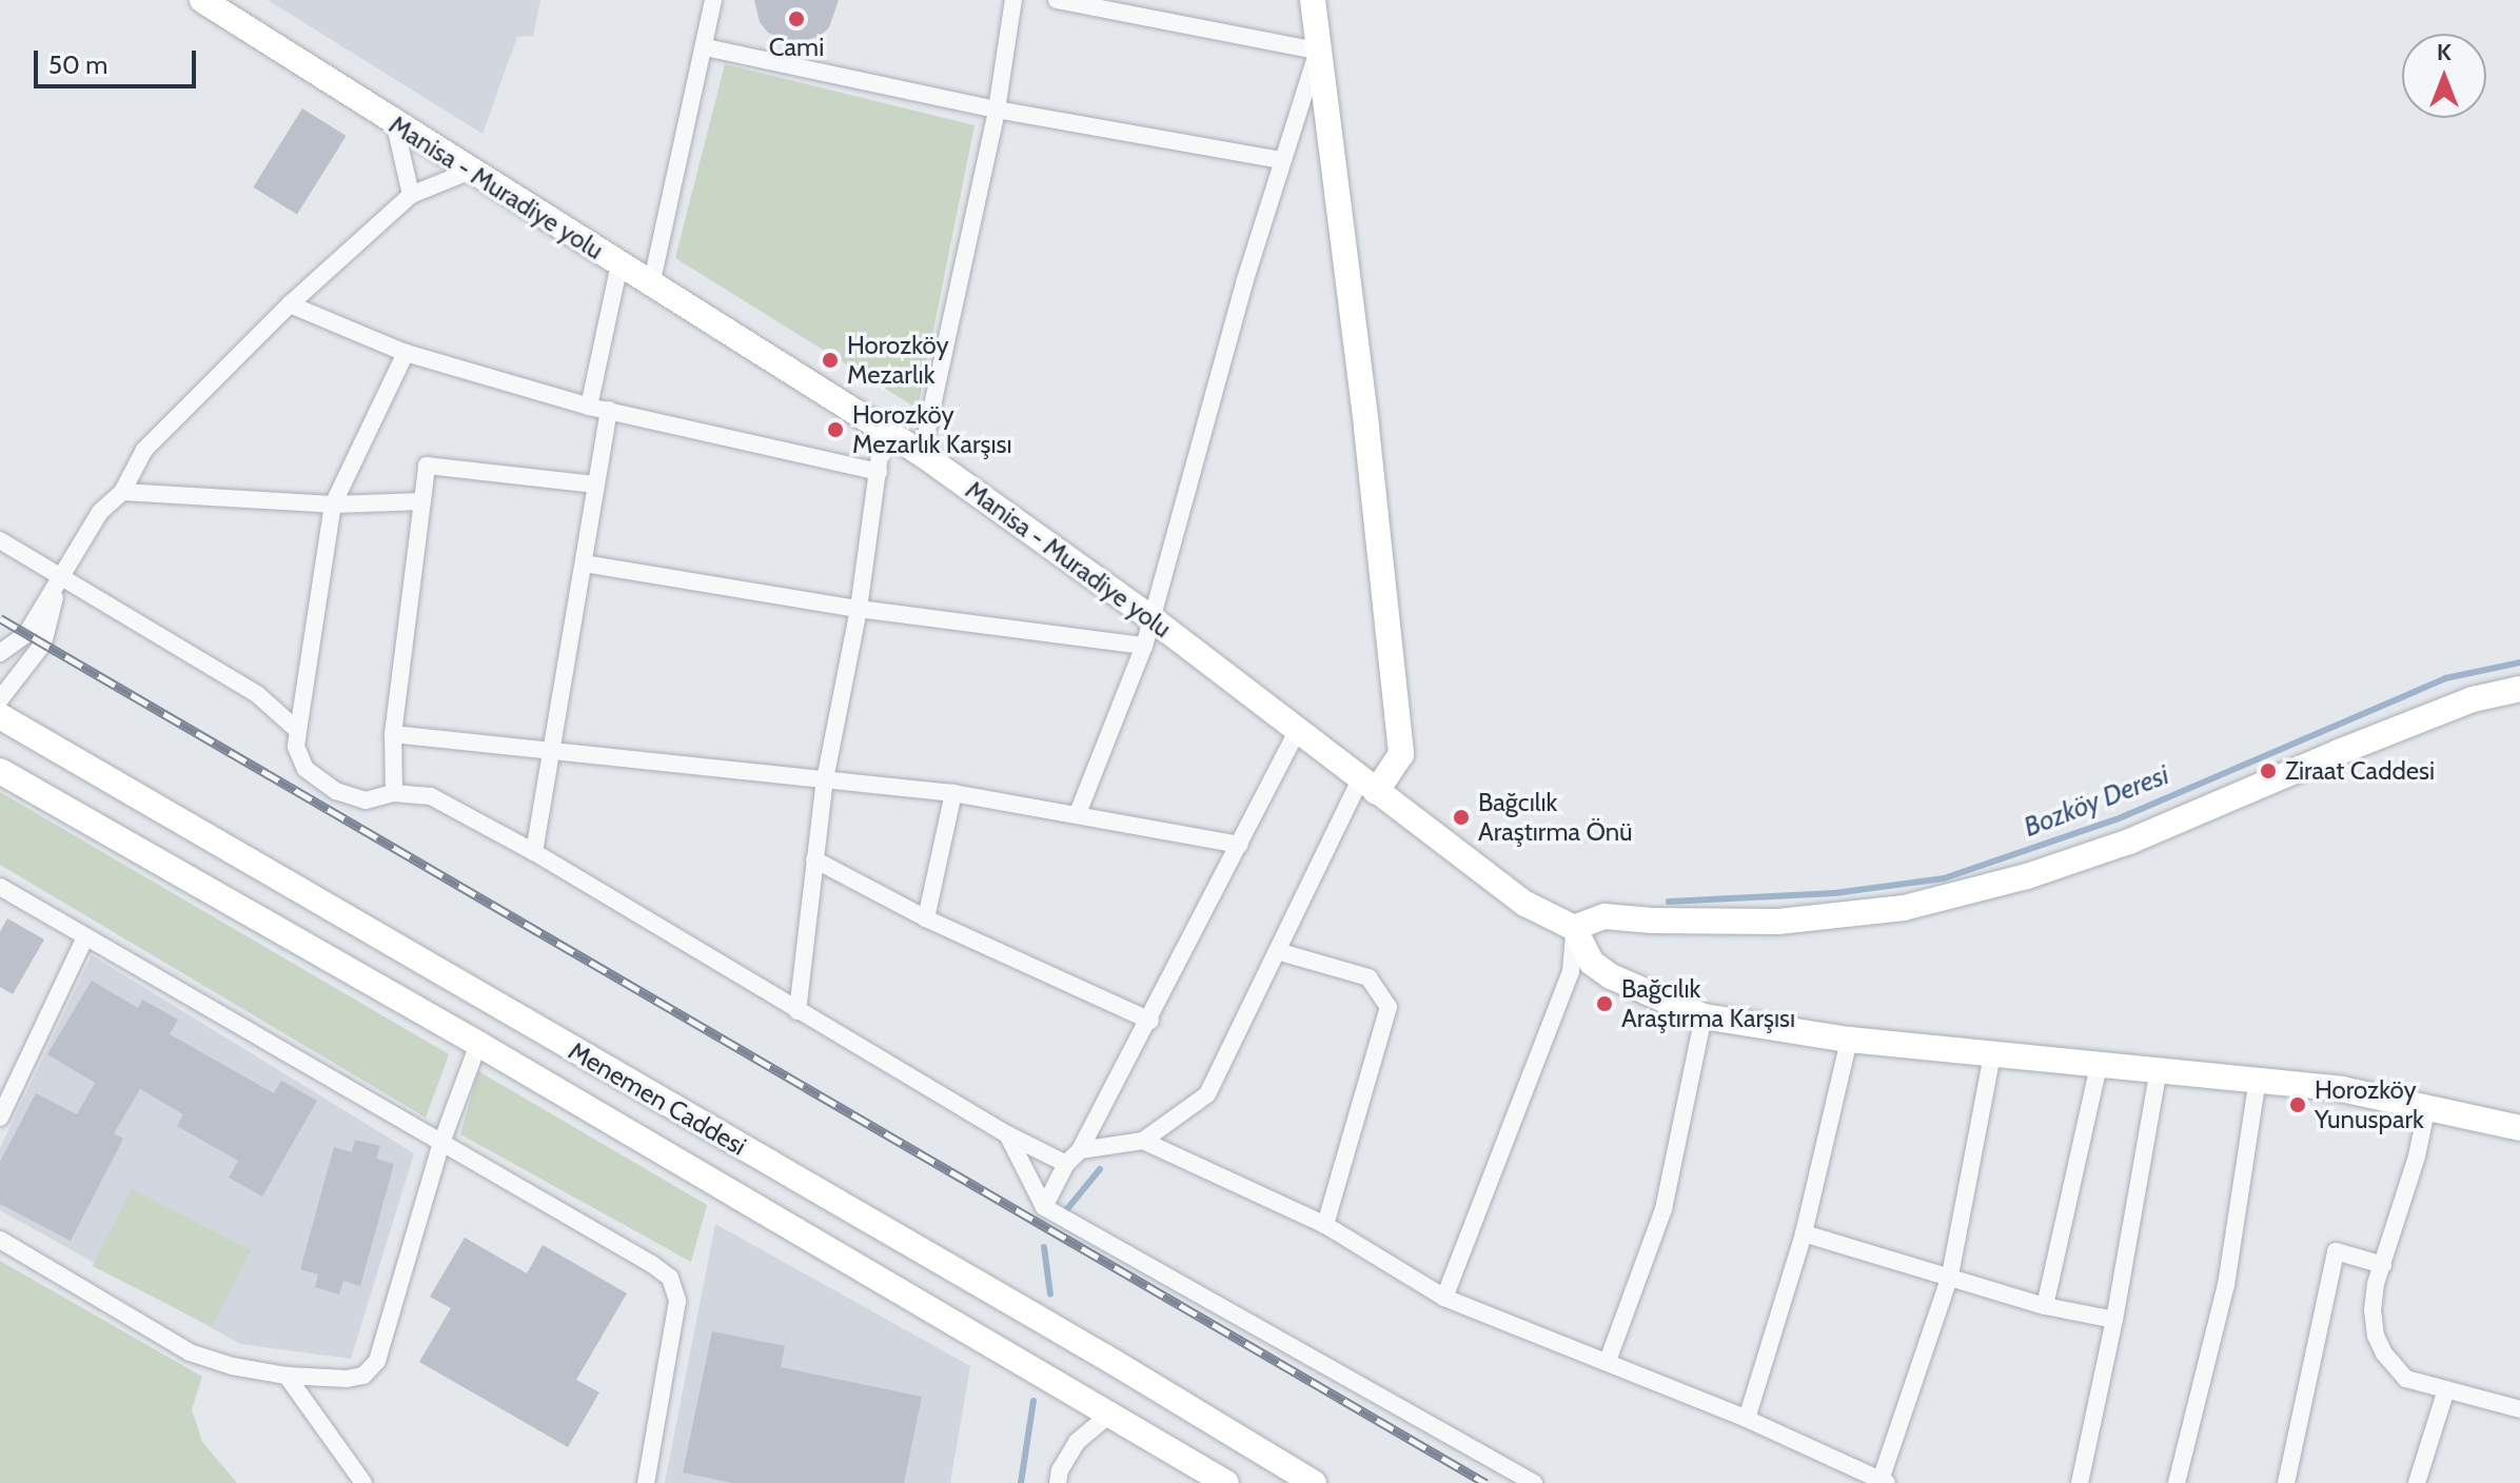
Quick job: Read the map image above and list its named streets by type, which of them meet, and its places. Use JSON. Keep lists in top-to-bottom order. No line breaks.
{"streets":{"main road":["Manisa - Muradiye yolu","Menemen Caddesi"]},"water":["Bozköy Deresi"],"places":["Cami","Horozköy Mezarlık","Horozköy Mezarlık Karşısı","Ziraat Caddesi","Bağcılık Araştırma Önü","Bağcılık Araştırma Karşısı","Horozköy Yunuspark"],"scale_bar":"50 m","north":"top"}
